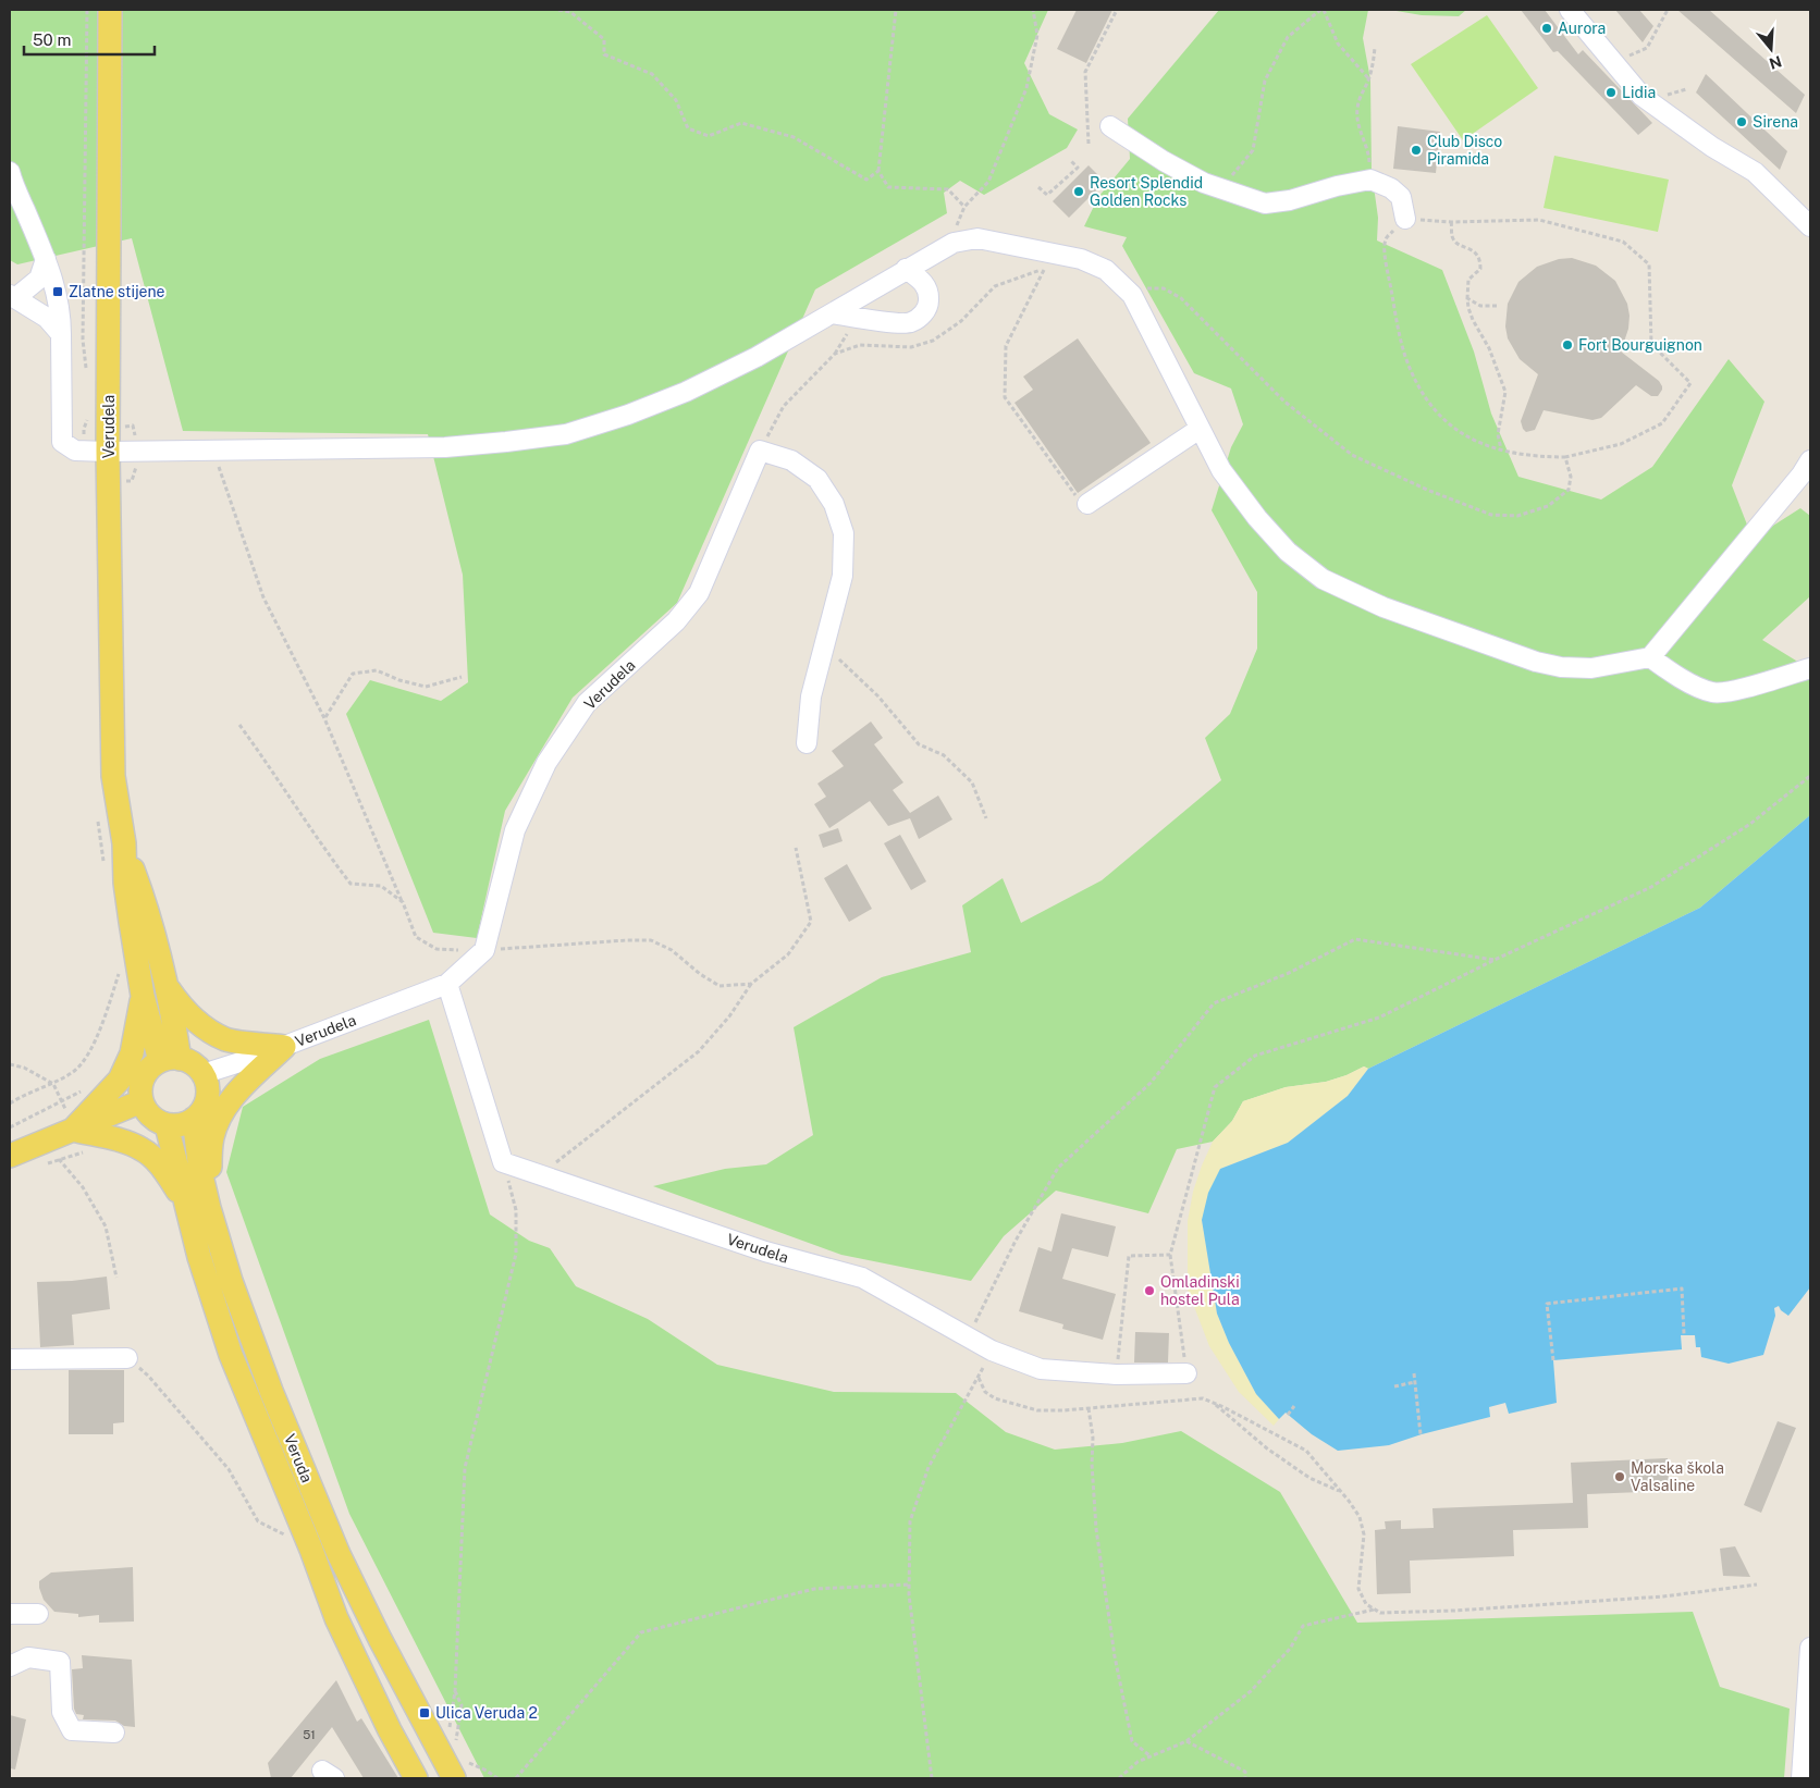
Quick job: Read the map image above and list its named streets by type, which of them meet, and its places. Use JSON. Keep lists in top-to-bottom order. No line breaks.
{"streets":{"main road":["Verudela","Veruda"]},"crossings":[["Verudela","Veruda"]],"places":{"other":["Aurora","Lidia","Sirena","Club Disco Piramida","Resort Splendid Golden Rocks","Fort Bourguignon","Omladinski hostel Pula","Morska škola Valsaline"],"transit":["Zlatne stijene","Ulica Veruda 2"]},"house_numbers":["51"],"scale_bar":"50 m","north":"bottom"}
